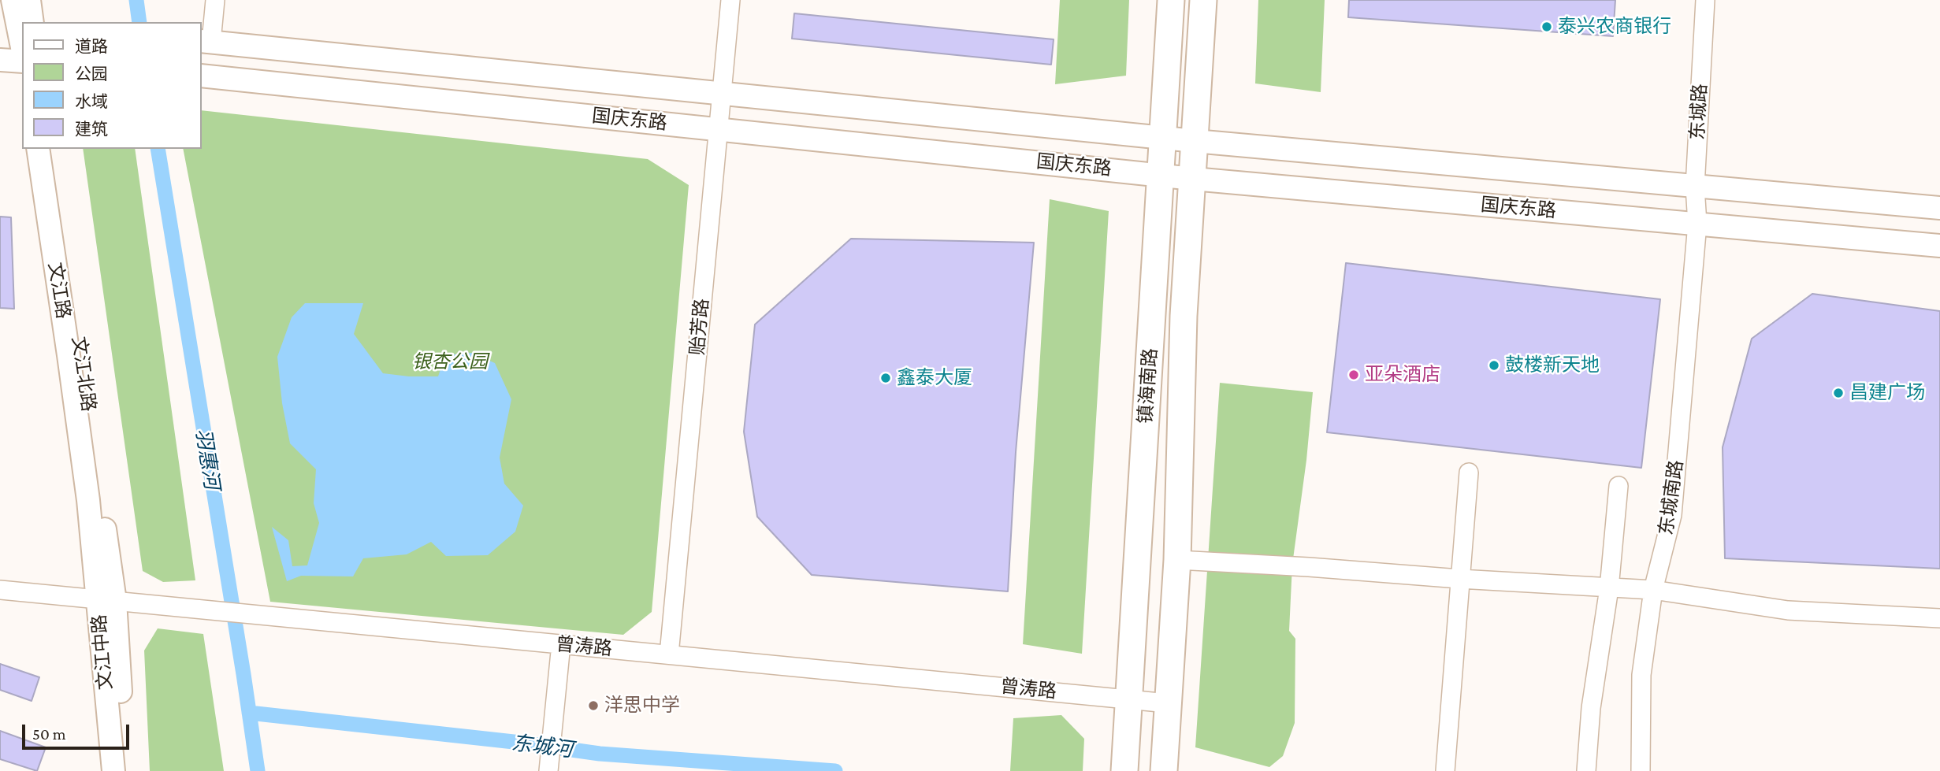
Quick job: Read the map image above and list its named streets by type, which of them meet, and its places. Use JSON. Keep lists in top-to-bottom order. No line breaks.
{"streets":{"highway":["镇海南路"],"main road":["国庆东路","文江路","文江北路","文江中路"],"street":["东城路","贻芳路","东城南路","曾涛路"]},"crossings":[["东城路","国庆东路"],["东城路","东城南路"],["国庆东路","贻芳路"],["国庆东路","镇海南路"],["国庆东路","东城南路"],["文江路","文江北路"],["文江路","曾涛路"],["文江路","文江中路"],["贻芳路","曾涛路"],["文江北路","曾涛路"],["文江北路","文江中路"],["镇海南路","曾涛路"],["曾涛路","文江中路"]],"water":["羽惠河","东城河"],"parks":["银杏公园"],"places":["泰兴农商银行","鼓楼新天地","亚朵酒店","鑫泰大厦","昌建广场","洋思中学"],"legend":["道路","公园","水域","建筑"],"scale_bar":"50 m"}
